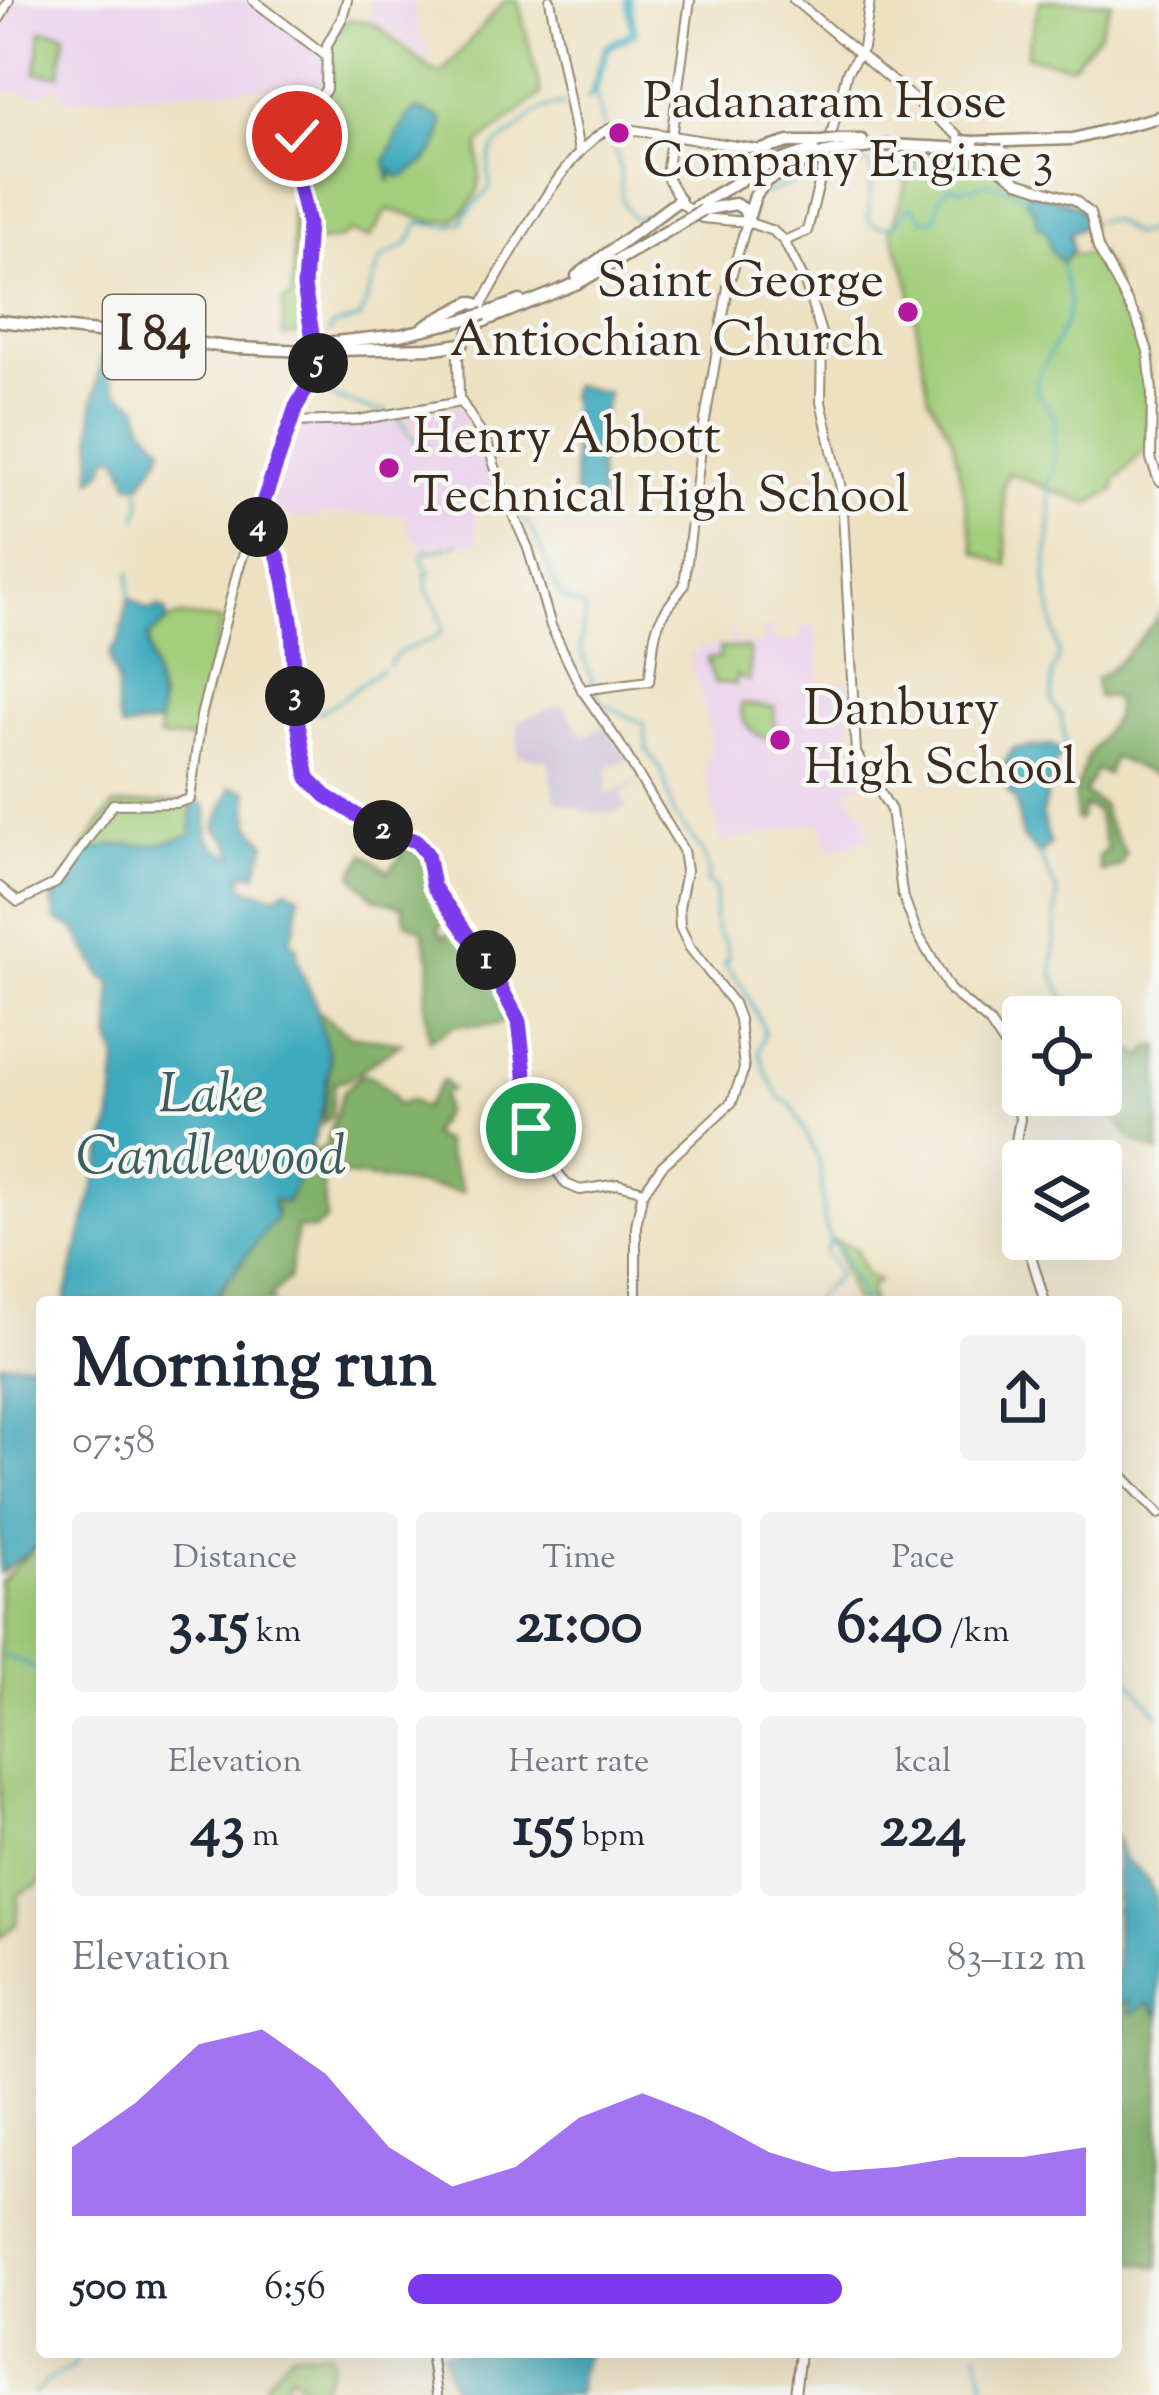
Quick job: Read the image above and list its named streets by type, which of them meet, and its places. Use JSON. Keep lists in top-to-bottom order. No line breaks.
{"streets":{"highway":["I 84"]},"water":["Lake Candlewood"],"places":["Padanaram Hose Company Engine 3","Saint George Antiochian Church","Henry Abbott Technical High School","Danbury High School"],"page":{"pins":["5","4","3","2","1"],"heading":["Morning run","07:58"],"stats":[["Distance","3.15 km"],["Time","21:00"],["Pace","6:40 /km"],["Elevation","43 m"],["Heart rate","155 bpm"],["kcal","224"]],"chart":["Elevation","83–112 m"],"list":[{"name":"500 m","note":"6:56"}]}}
